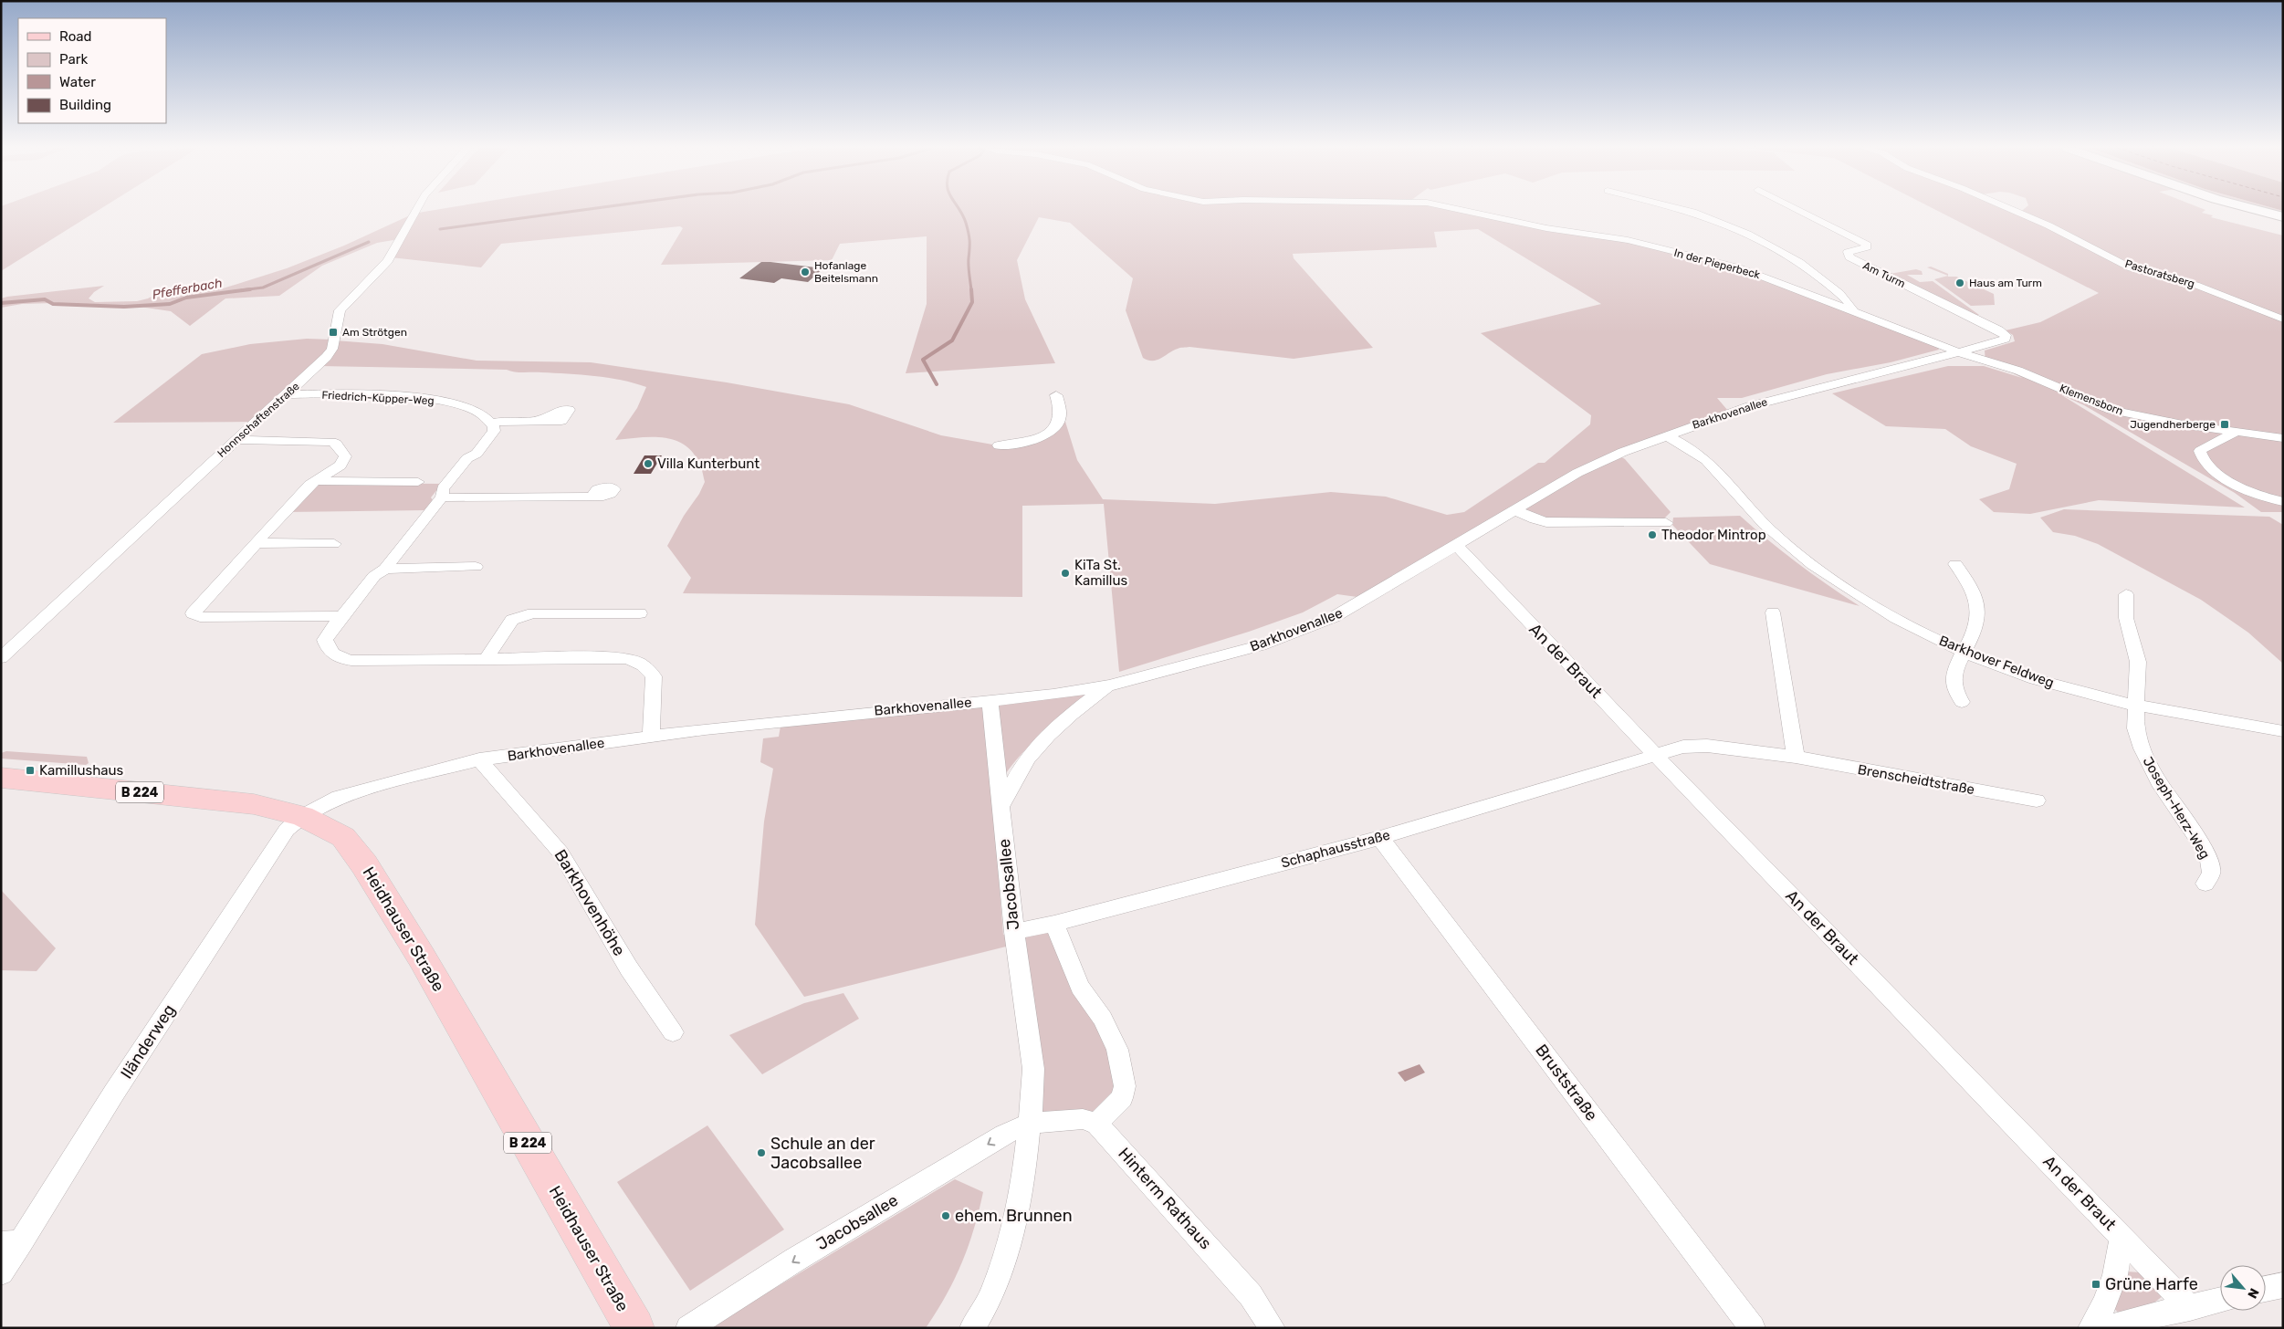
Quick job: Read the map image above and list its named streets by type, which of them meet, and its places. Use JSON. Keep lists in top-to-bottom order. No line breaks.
{"streets":{"main road":["B 224","Heidhauser Straße"],"street":["In der Pieperbeck","Pastoratsberg","Am Turm","Friedrich-Küpper-Weg","Klemensborn","Barkhovenallee","Honnschaftenstraße","An der Braut","Barkhover Feldweg","Brenscheidtstraße","Joseph-Herz-Weg","Schaphausstraße","Jacobsallee","Barkhovenhöhe","Iländerweg","Bruststraße","Hinterm Rathaus"]},"crossings":[["In der Pieperbeck","Am Turm"],["In der Pieperbeck","Klemensborn"],["In der Pieperbeck","Barkhovenallee"],["Am Turm","Klemensborn"],["Am Turm","Barkhovenallee"],["Friedrich-Küpper-Weg","Honnschaftenstraße"],["Klemensborn","Barkhovenallee"],["Barkhovenallee","An der Braut"],["Barkhovenallee","Barkhover Feldweg"],["Barkhovenallee","Jacobsallee"],["Barkhovenallee","Barkhovenhöhe"],["Barkhovenallee","Heidhauser Straße"],["Barkhovenallee","Iländerweg"],["An der Braut","Brenscheidtstraße"],["An der Braut","Schaphausstraße"],["Barkhover Feldweg","Joseph-Herz-Weg"],["Brenscheidtstraße","Schaphausstraße"],["Schaphausstraße","Jacobsallee"],["Schaphausstraße","Bruststraße"],["Heidhauser Straße","Iländerweg"]],"one_way":["Jacobsallee"],"water":["Pfefferbach"],"places":{"other":["Hofanlage Beitelsmann","Haus am Turm","Villa Kunterbunt","Theodor Mintrop","KiTa St. Kamillus","Schule an der Jacobsallee","ehem. Brunnen"],"transit":["Am Strötgen","Jugendherberge","Kamillushaus","Grüne Harfe"]},"legend":["Road","Park","Water","Building"],"north":"bottom right"}
